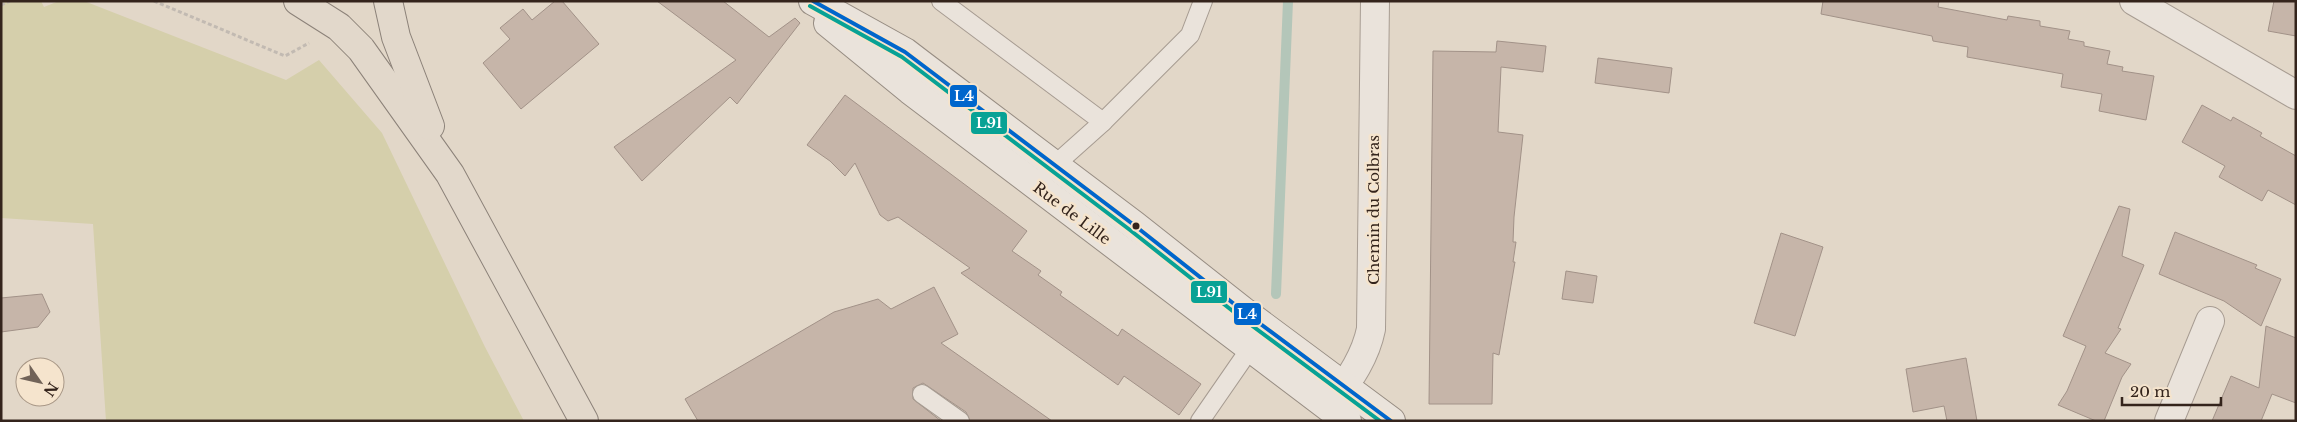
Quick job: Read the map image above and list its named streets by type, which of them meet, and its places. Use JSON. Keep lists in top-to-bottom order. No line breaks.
{"streets":{"main road":["Chemin du Colbras","Rue de Lille"]},"crossings":[["Chemin du Colbras","Rue de Lille"]],"lines":["transit line L4","transit line L91"],"scale_bar":"20 m","north":"bottom right"}
